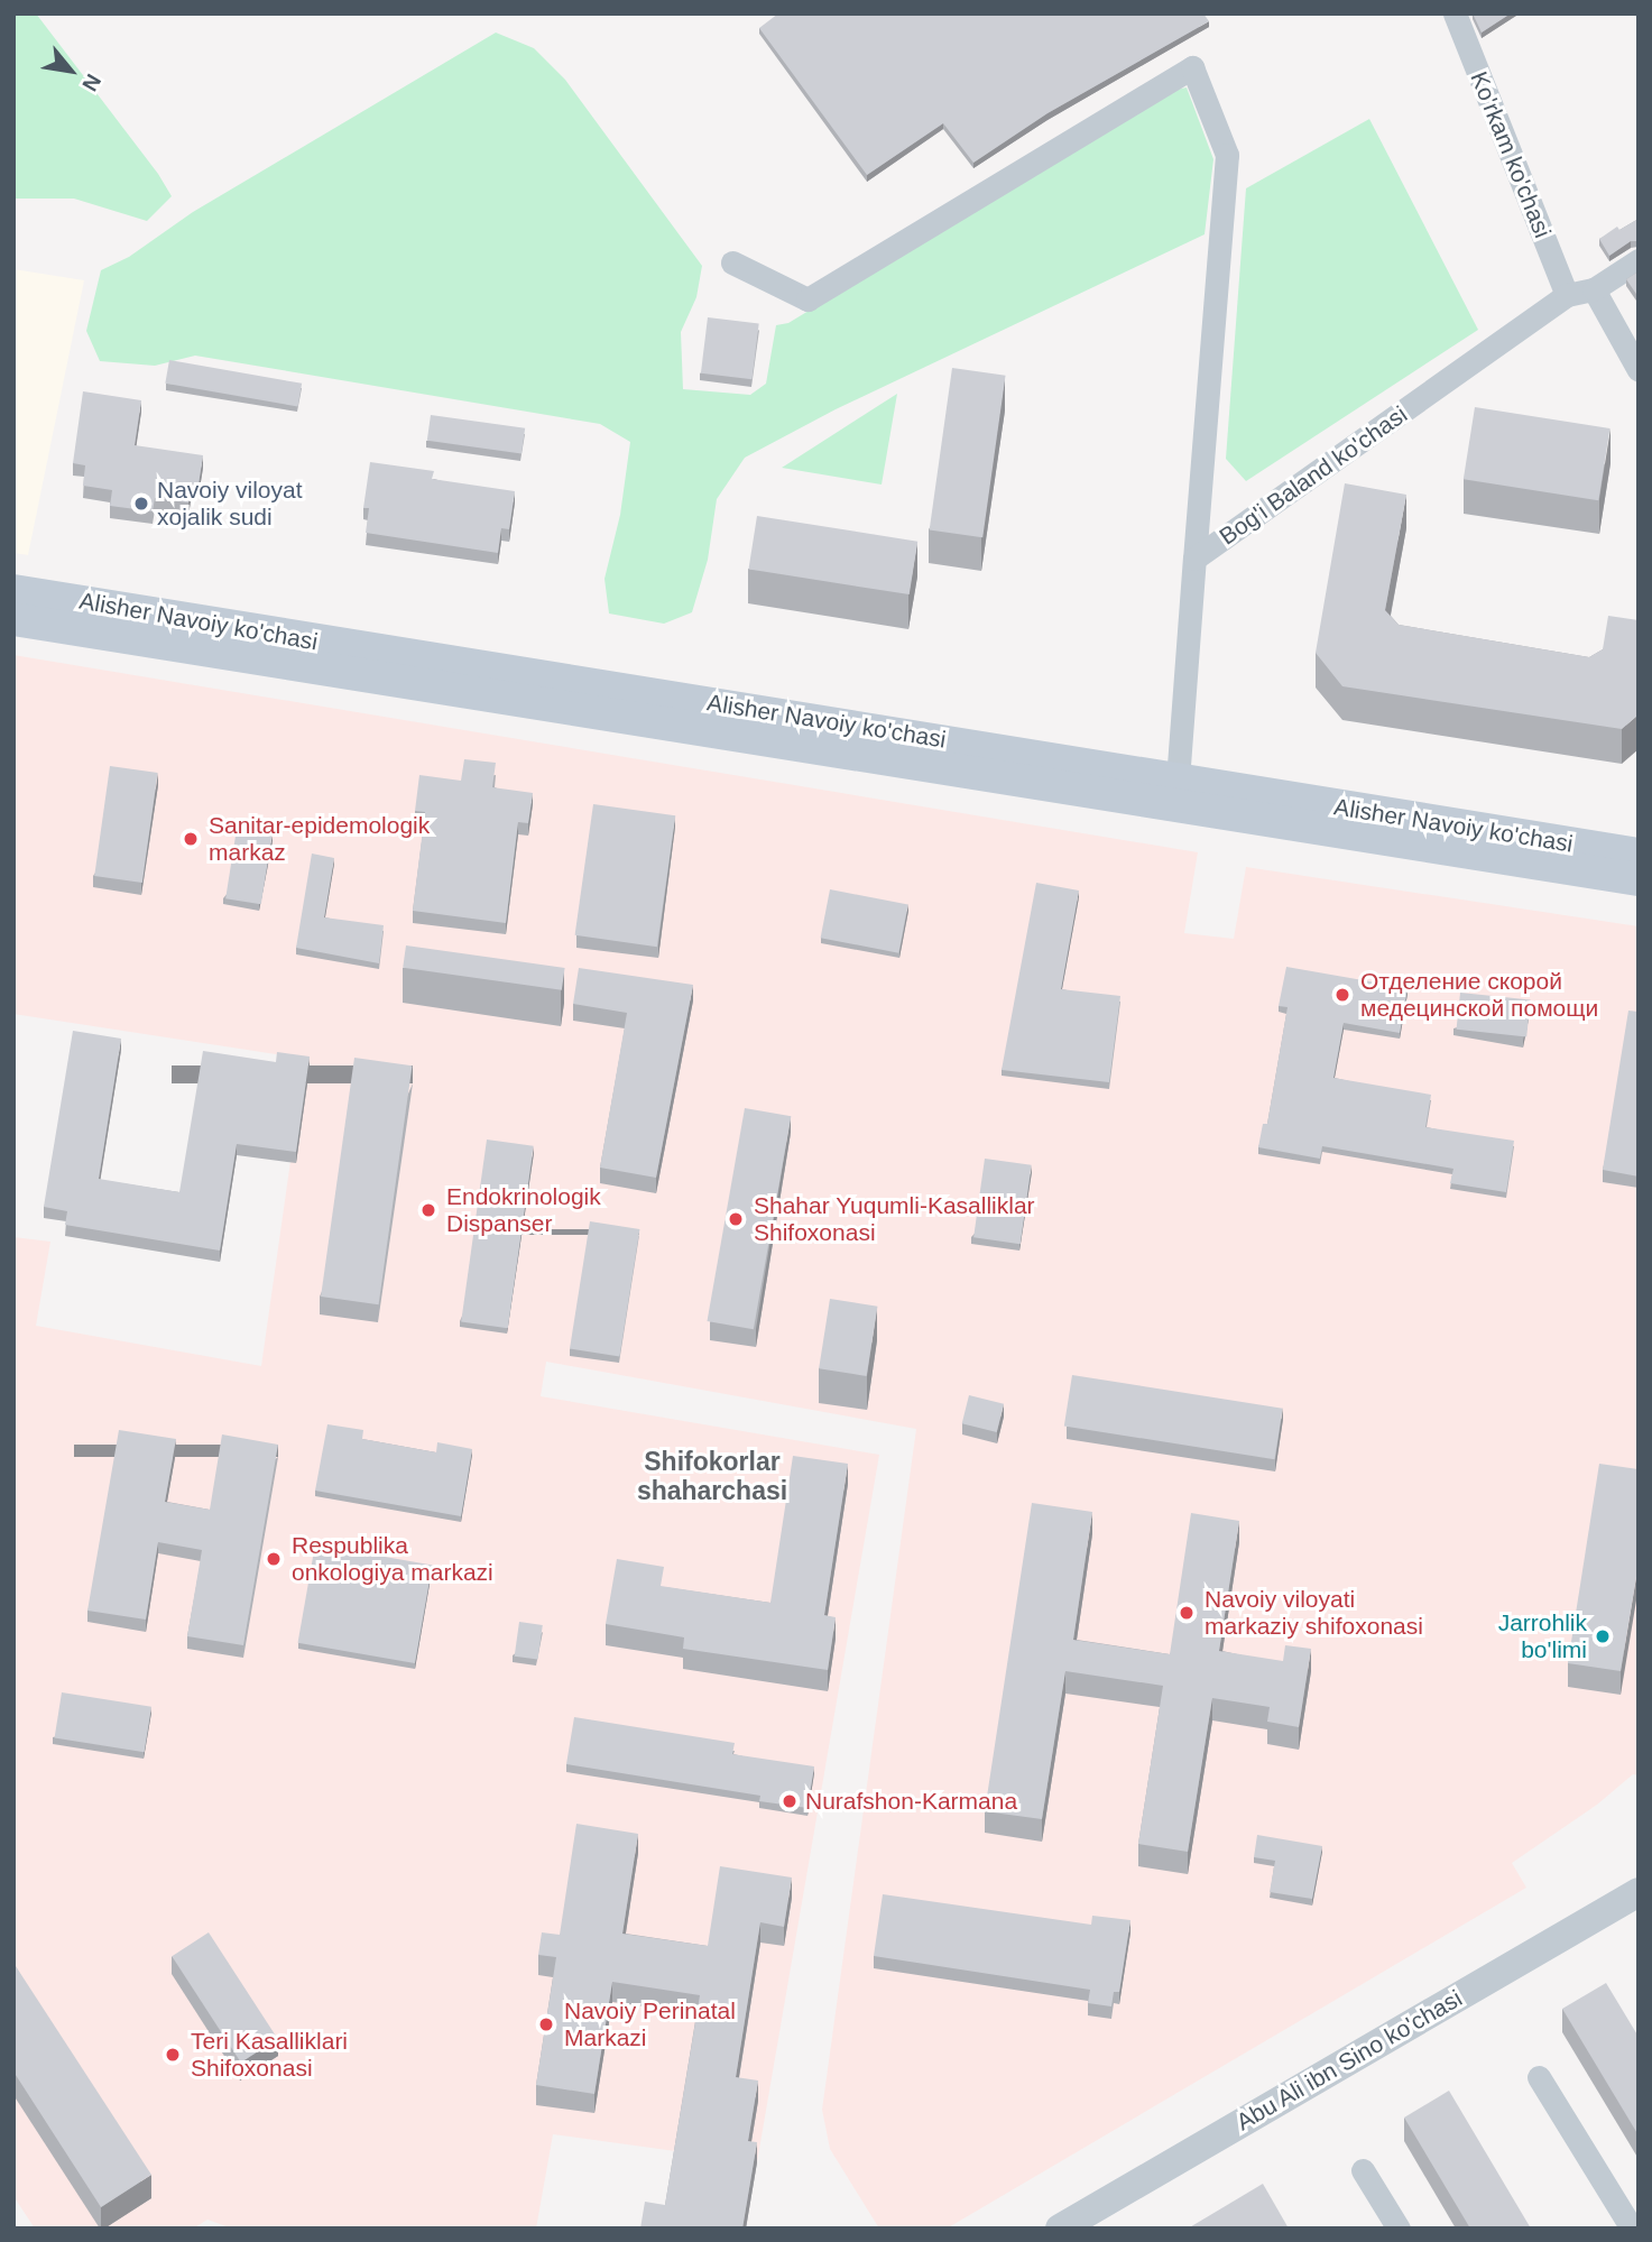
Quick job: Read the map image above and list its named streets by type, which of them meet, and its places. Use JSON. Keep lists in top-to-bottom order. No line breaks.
{"streets":{"main road":["Alisher Navoiy ko'chasi"],"street":["Ko'rkam ko'chasi","Bog'i Baland ko'chasi","Abu Ali ibn Sino ko'chasi"]},"crossings":[["Ko'rkam ko'chasi","Bog'i Baland ko'chasi"],["Bog'i Baland ko'chasi","Alisher Navoiy ko'chasi"]],"districts":["Shifokorlar shaharchasi"],"places":["Navoiy viloyat xojalik sudi","Sanitar-epidemologik markaz","Отделение скорой медецинской помощи","Endokrinologik Dispanser","Shahar Yuqumli-Kasalliklar Shifoxonasi","Respublika onkologiya markazi","Navoiy viloyati markaziy shifoxonasi","Jarrohlik bo'limi","Nurafshon-Karmana","Navoiy Perinatal Markazi","Teri Kasalliklari Shifoxonasi"],"north":"bottom right"}
